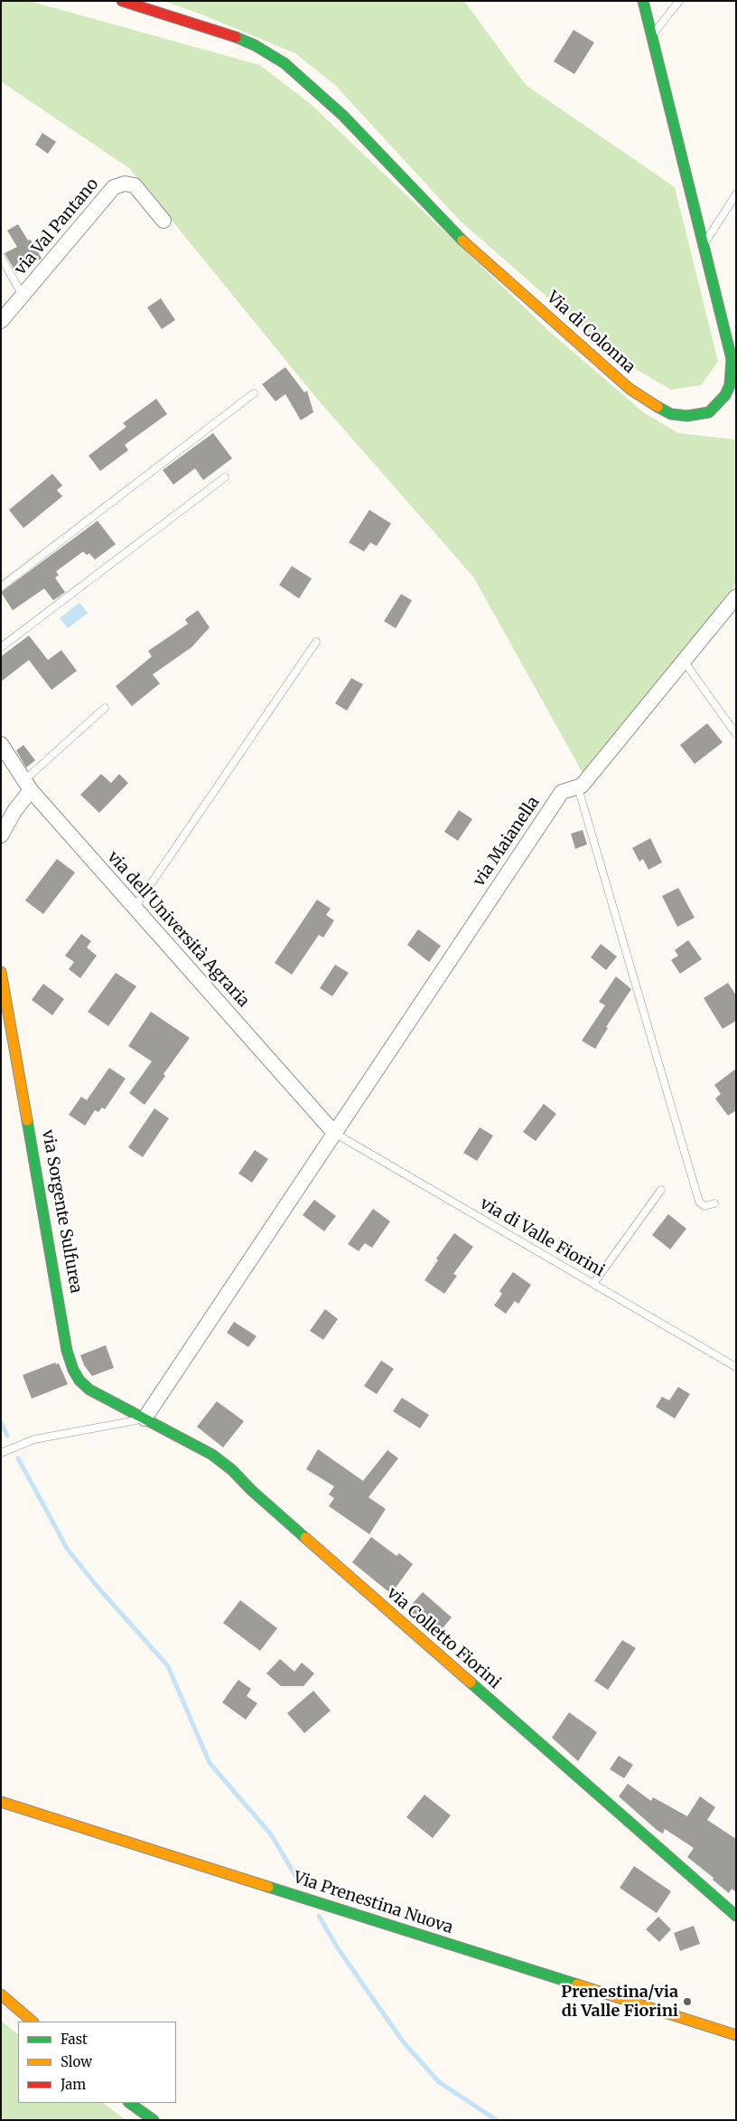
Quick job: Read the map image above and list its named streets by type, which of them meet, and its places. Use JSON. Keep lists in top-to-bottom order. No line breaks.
{"streets":{"street":["via Val Pantano","Via di Colonna","via Maianella","via dell'Università Agraria","via Sorgente Sulfurea","via Colletto Fiorini","Via Prenestina Nuova"],"lane":["via di Valle Fiorini"]},"crossings":[["via Maianella","via dell'Università Agraria"],["via Maianella","via Sorgente Sulfurea"],["via Maianella","via di Valle Fiorini"],["via Maianella","via Colletto Fiorini"],["via dell'Università Agraria","via di Valle Fiorini"],["via Sorgente Sulfurea","via Colletto Fiorini"]],"places":["Prenestina/via di Valle Fiorini"],"legend":["Fast","Slow","Jam"]}
